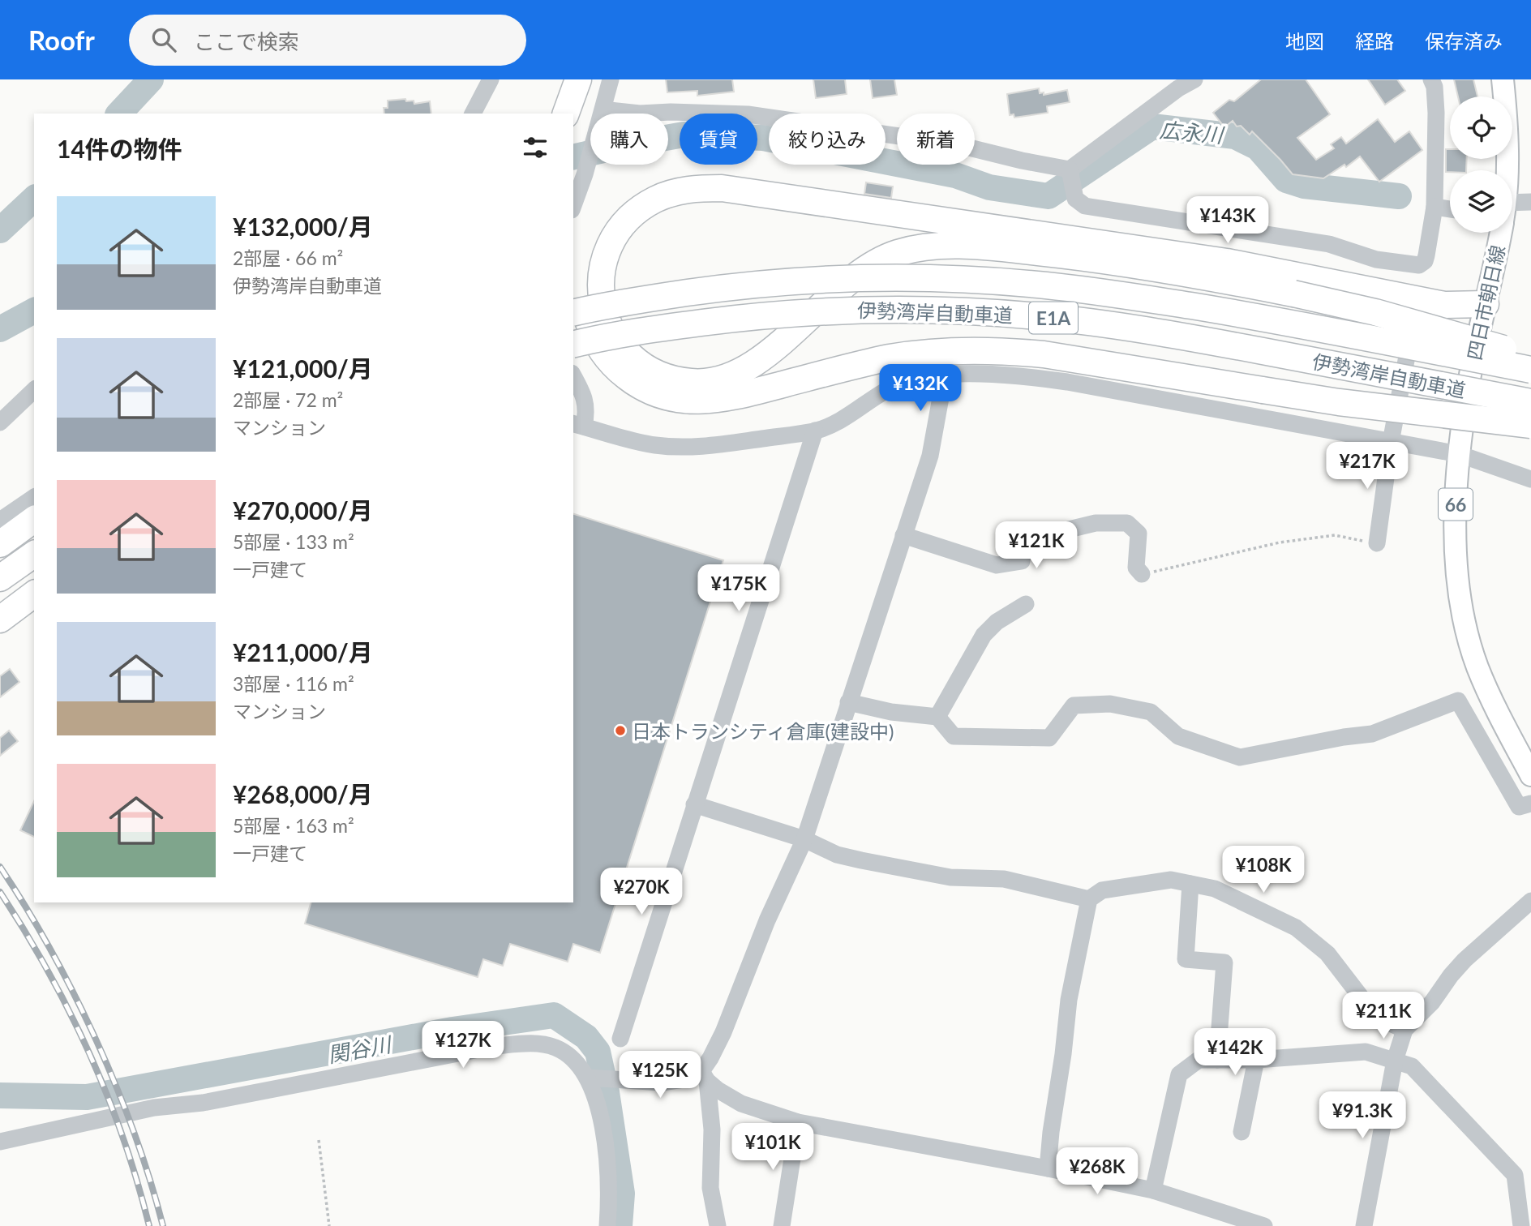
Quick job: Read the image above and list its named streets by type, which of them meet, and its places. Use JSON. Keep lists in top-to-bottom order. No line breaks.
{"streets":{"highway":["伊勢湾岸自動車道","E1A"],"main road":["四日市朝日線","66"]},"water":["広永川","関谷川"],"places":["日本トランシティ倉庫(建設中)"],"page":{"header":"Roofr","search":"ここで検索","nav":["地図","経路","保存済み"],"chip":["購入","賃貸","絞り込み","新着"],"heading":"14件の物件","list":[{"name":"¥132,000/月","note":"2部屋 · 66 m² · 伊勢湾岸自動車道"},{"name":"¥121,000/月","note":"2部屋 · 72 m² · マンション"},{"name":"¥270,000/月","note":"5部屋 · 133 m² · 一戸建て"},{"name":"¥211,000/月","note":"3部屋 · 116 m² · マンション"},{"name":"¥268,000/月","note":"5部屋 · 163 m² · 一戸建て"}],"price":["¥143K","¥132K","¥217K","¥121K","¥175K","¥108K","¥270K","¥211K","¥127K","¥142K","¥125K","¥91.3K","¥101K","¥268K"]}}
